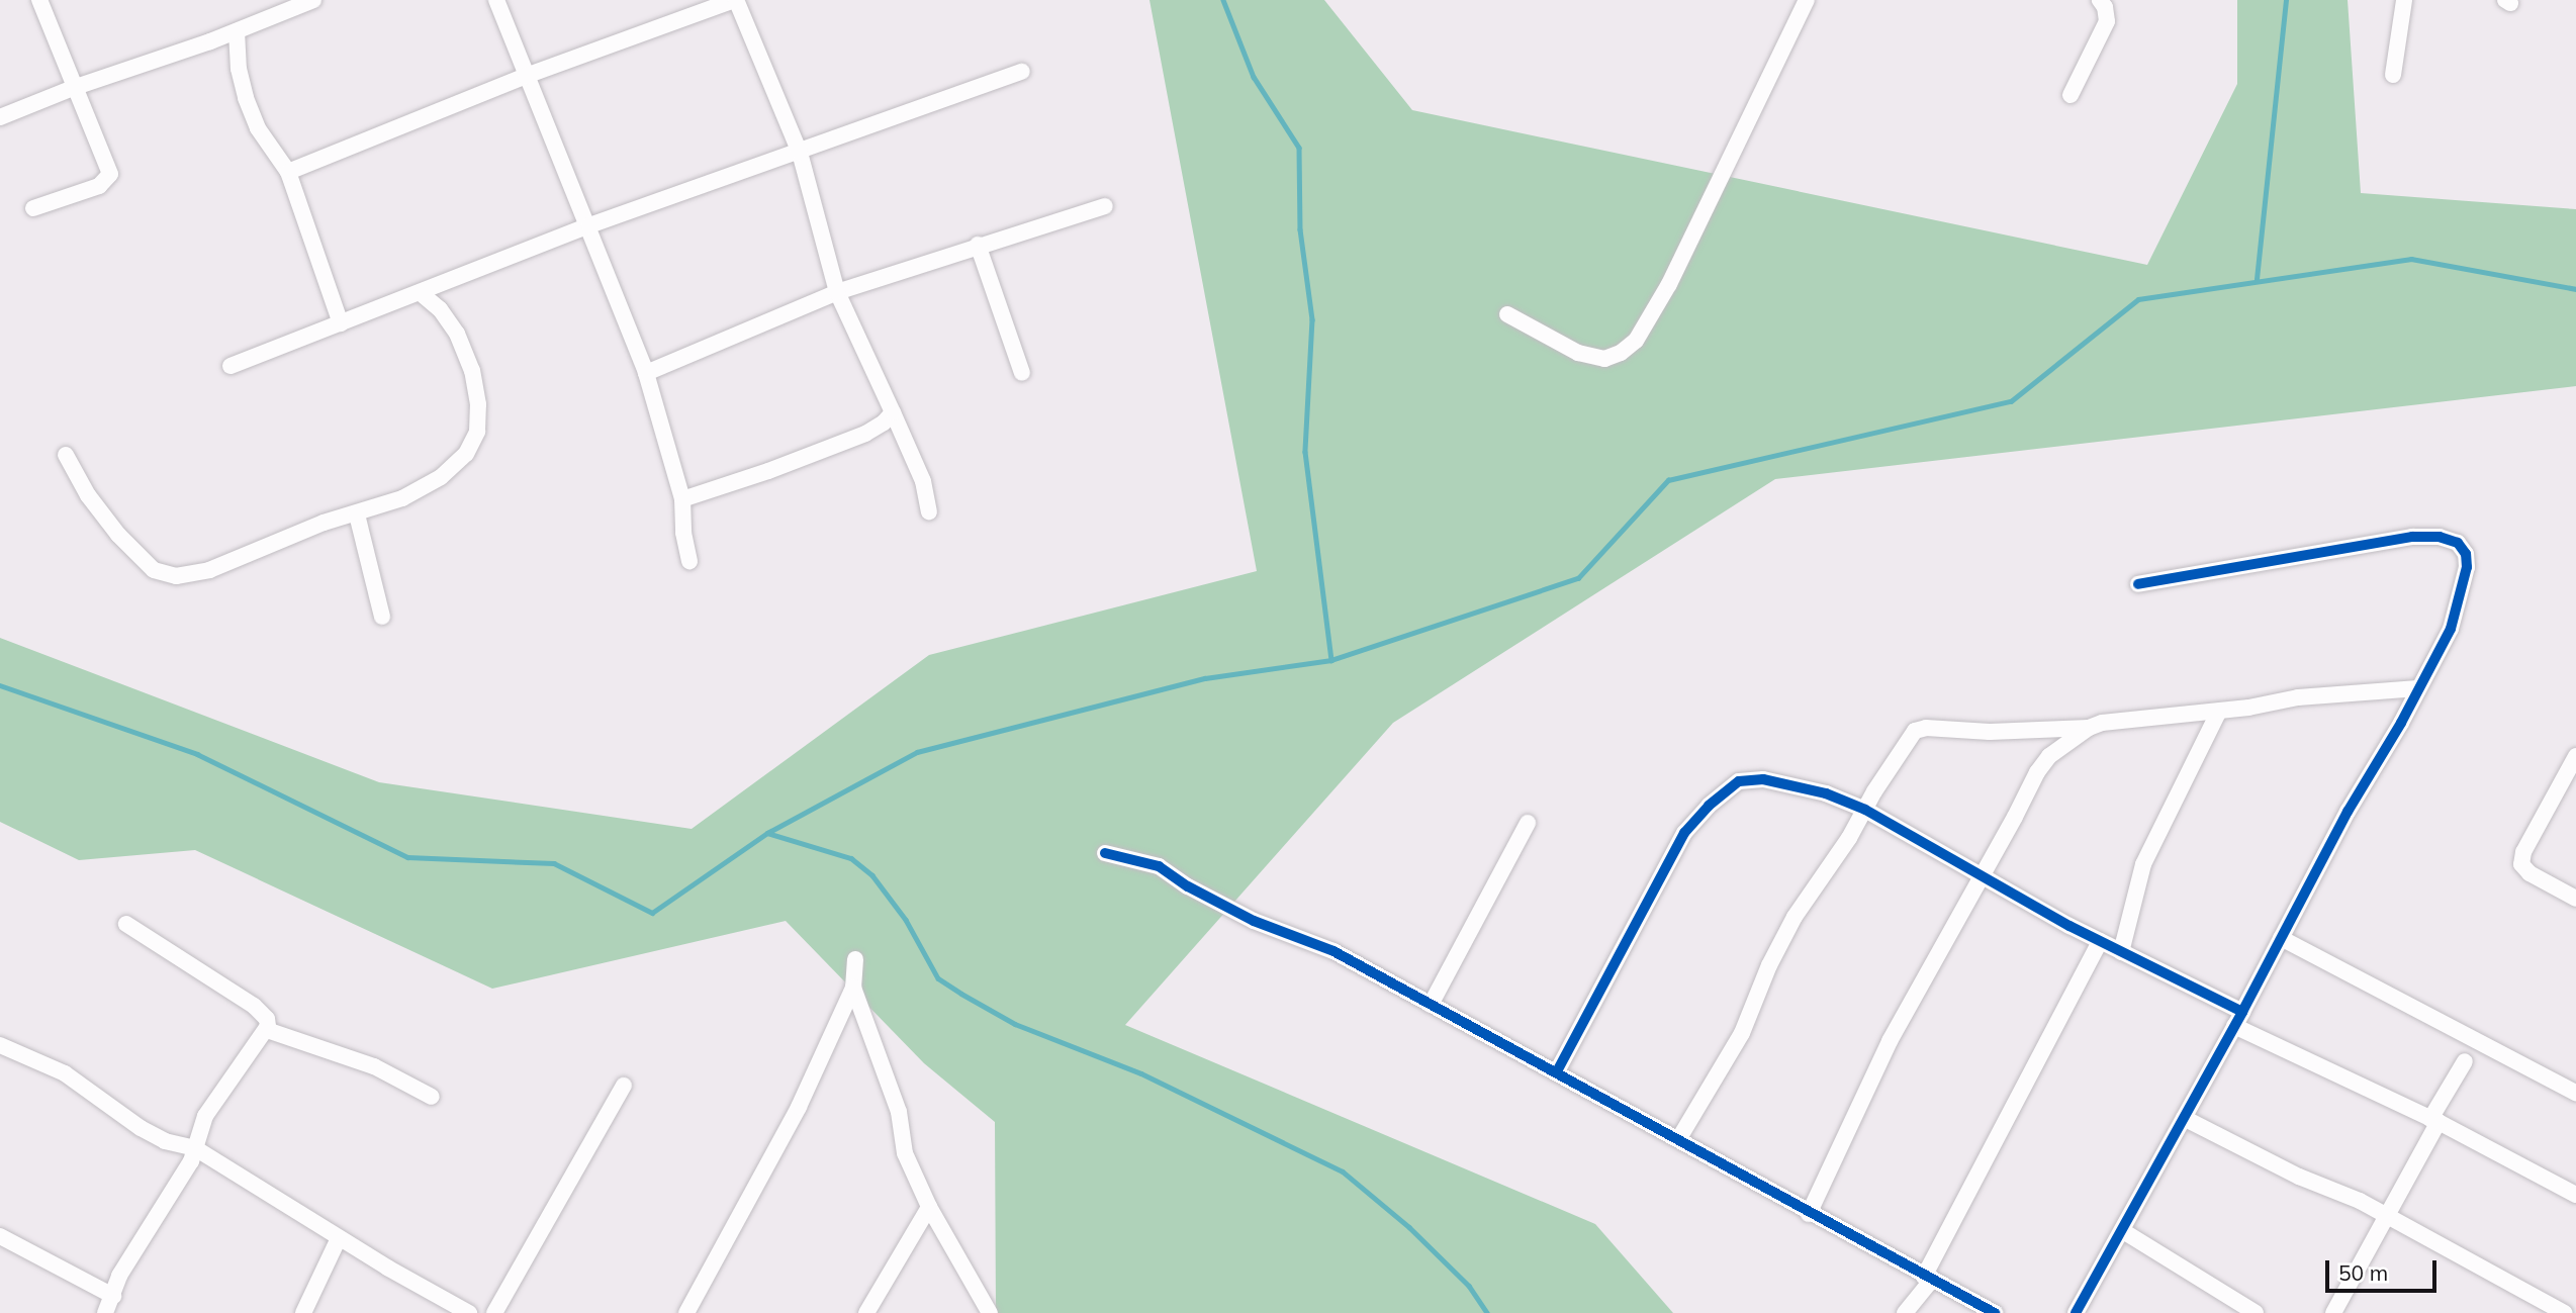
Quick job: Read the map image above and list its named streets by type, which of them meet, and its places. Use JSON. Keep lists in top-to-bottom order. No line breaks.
{"scale_bar":"50 m"}
